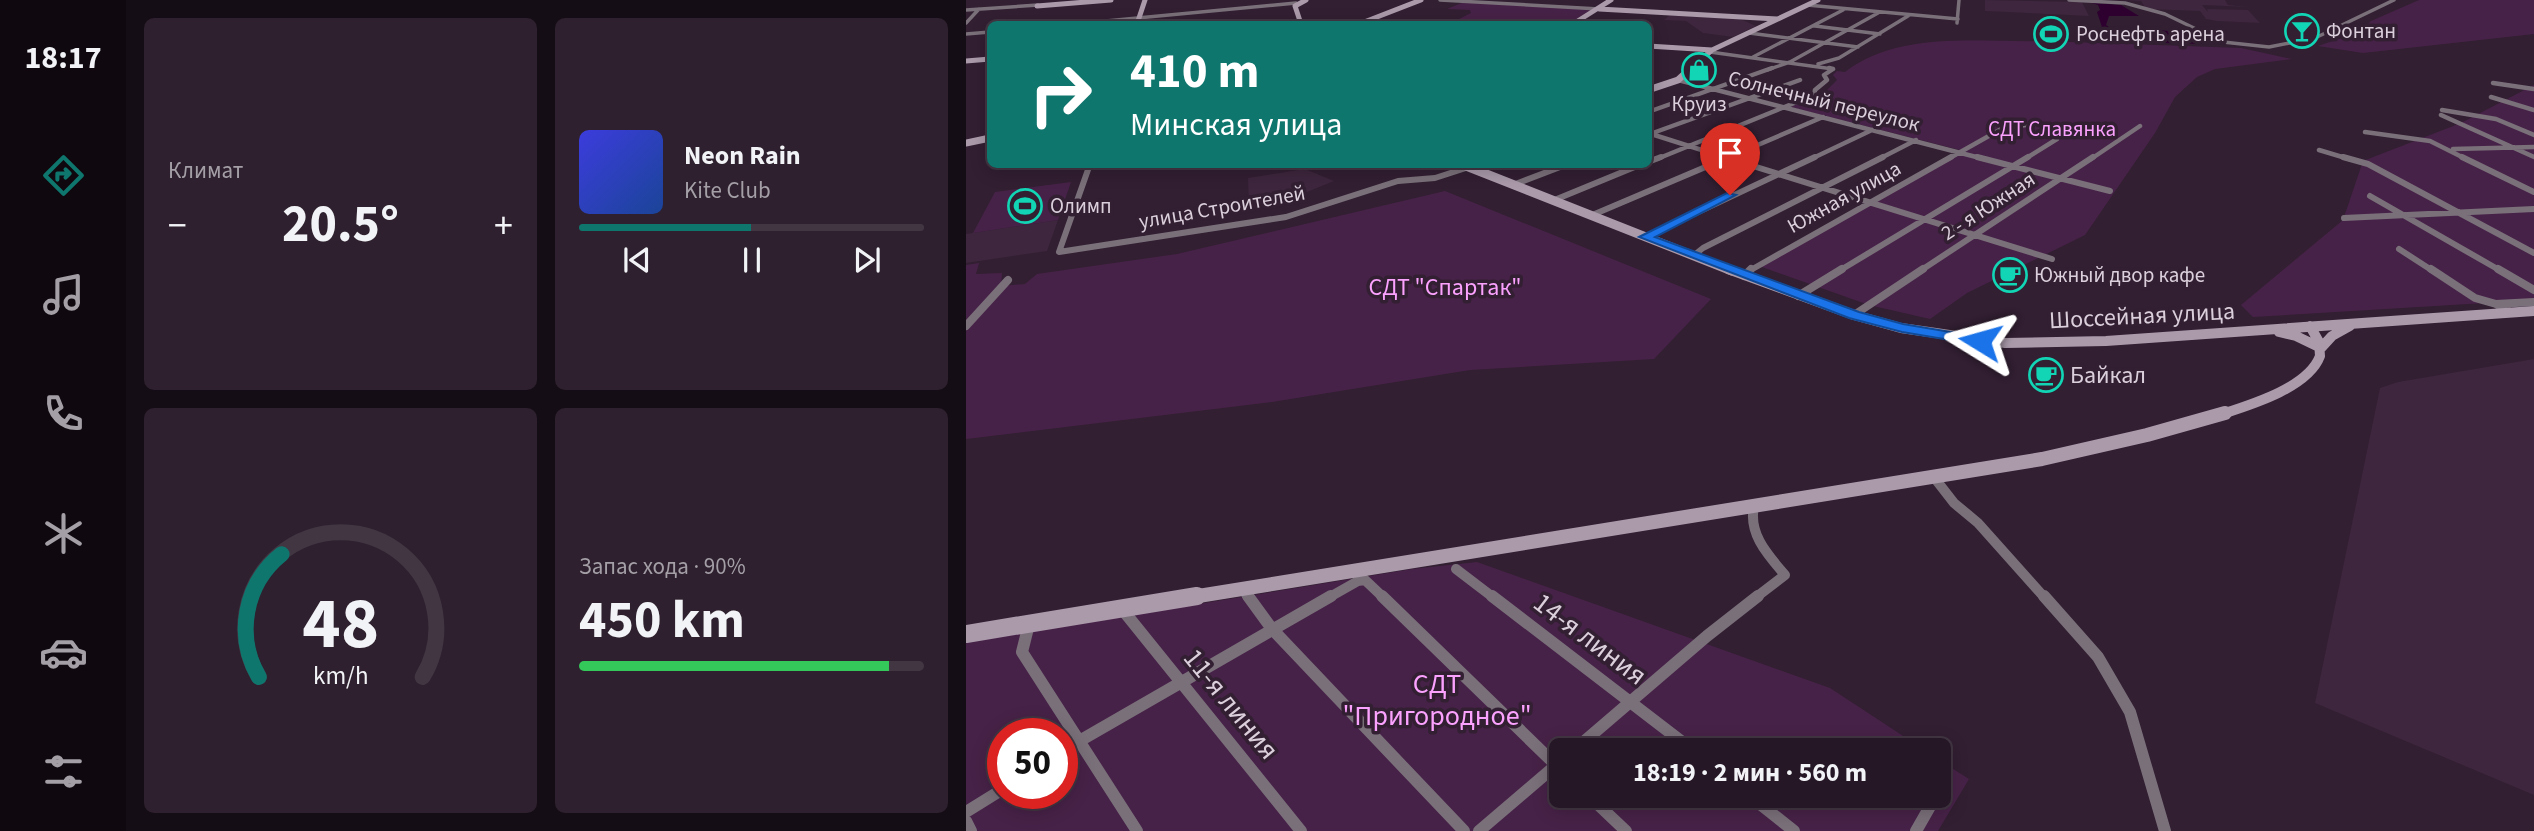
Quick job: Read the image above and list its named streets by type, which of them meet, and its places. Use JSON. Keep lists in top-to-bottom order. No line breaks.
{"streets":{"main road":["Шоссейная улица"],"street":["Солнечный переулок","Южная улица","2 - я Южная","улица Строителей","14-я линия","11-я линия"]},"crossings":[["Солнечный переулок","Южная улица"],["Солнечный переулок","2 - я Южная"],["Южная улица","Шоссейная улица"],["2 - я Южная","Шоссейная улица"],["улица Строителей","Шоссейная улица"]],"parks":["СДТ Славянка","СДТ \"Спартак\"","СДТ \"Пригородное\""],"places":{"bar":["Фонтан"],"sports":["Роснефть арена","Олимп"],"shop":["Круиз"],"cafe":["Южный двор кафе","Байкал"]},"page":{"tabs":"18:17","tile":["Климат",["Запас хода · 90%","450 km"]],"turn":["410 m","Минская улица"],"song":["Neon Rain","Kite Club"],"heat":["−","20.5°","+"],"limit":"50","trip":"18:19 · 2 мин · 560 m","gauge":["48","km/h"]}}
